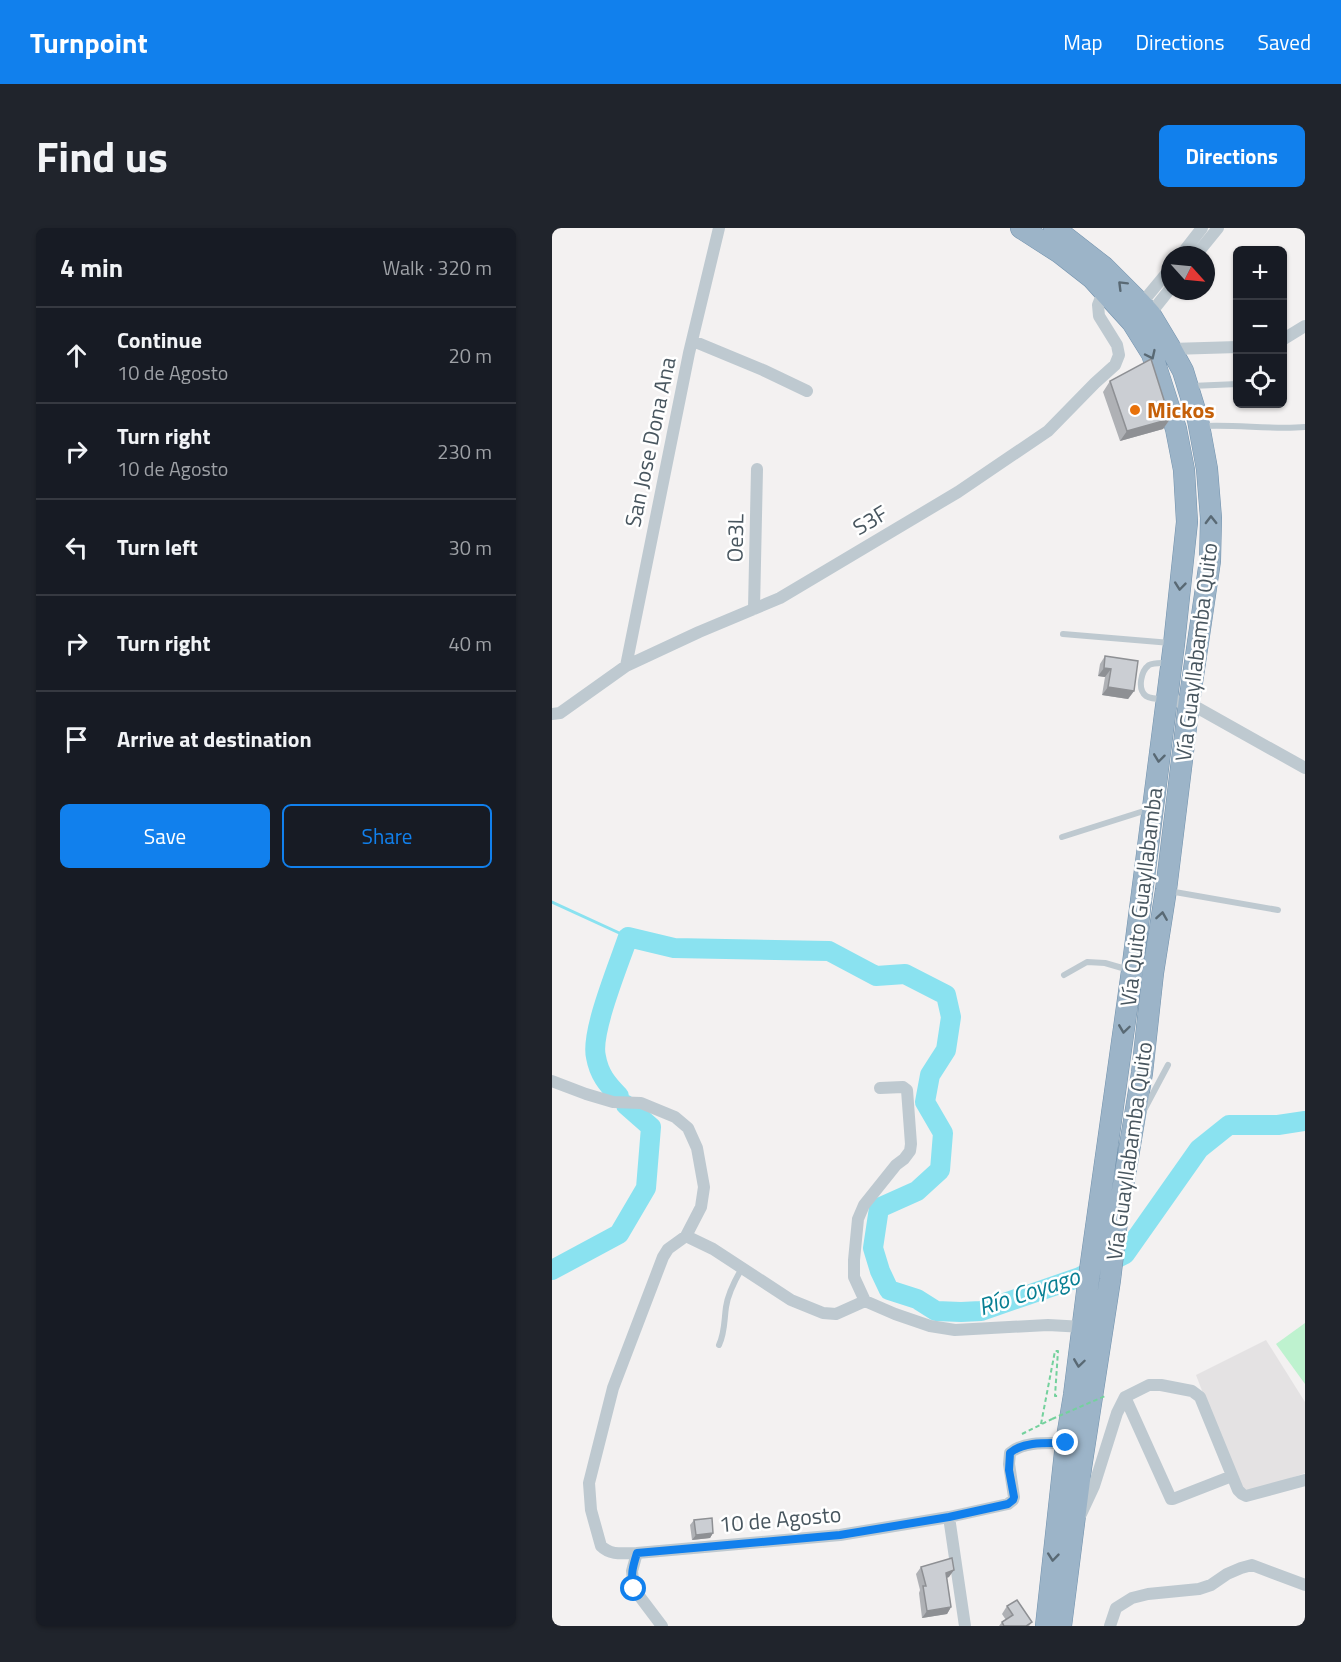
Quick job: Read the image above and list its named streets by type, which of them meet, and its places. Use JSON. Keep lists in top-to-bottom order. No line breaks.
{"streets":{"highway":["Vía Guayllabamba Quito","Vía Quito Guayllabamba"],"street":["San Jose Dona Ana","S3F","Oe3L","10 de Agosto"]},"crossings":[["San Jose Dona Ana","S3F"],["S3F","Oe3L"],["S3F","Vía Quito Guayllabamba"],["Vía Guayllabamba Quito","Vía Quito Guayllabamba"],["Vía Quito Guayllabamba","10 de Agosto"]],"one_way":["Vía Quito Guayllabamba"],"water":["Río Coyago"],"places":["Mickos"],"north":"bottom right","page":{"header":"Turnpoint","nav":["Map","Directions","Saved"],"title":"Find us","buttons":["Directions",["Save","Share"]],"heading":["4 min","Walk · 320 m"],"map_buttons":["+","−"],"list":[["Continue","10 de Agosto","20 m"],["Turn right","10 de Agosto","230 m"],["Turn left","30 m"],["Turn right","40 m"],"Arrive at destination"]}}
